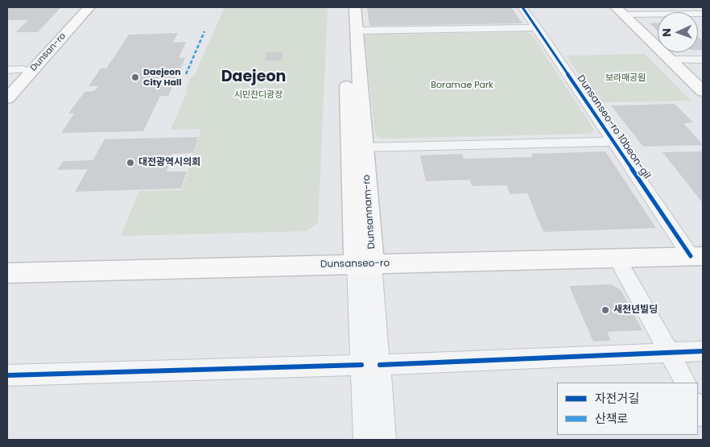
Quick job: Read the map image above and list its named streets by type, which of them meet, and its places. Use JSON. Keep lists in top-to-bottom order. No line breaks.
{"streets":{"main road":["Dunsan-ro","Dunsannam-ro","Dunsanseo-ro"],"street":["Dunsanseo-ro 10beon-gil"]},"crossings":[["Dunsanseo-ro 10beon-gil","Dunsanseo-ro"],["Dunsannam-ro","Dunsanseo-ro"]],"districts":["Daejeon"],"parks":["보라매공원","Boramae Park","시민잔디광장"],"places":["Daejeon City Hall","대전광역시의회","새천년빌딩"],"legend":["자전거길","산책로"],"north":"left"}
